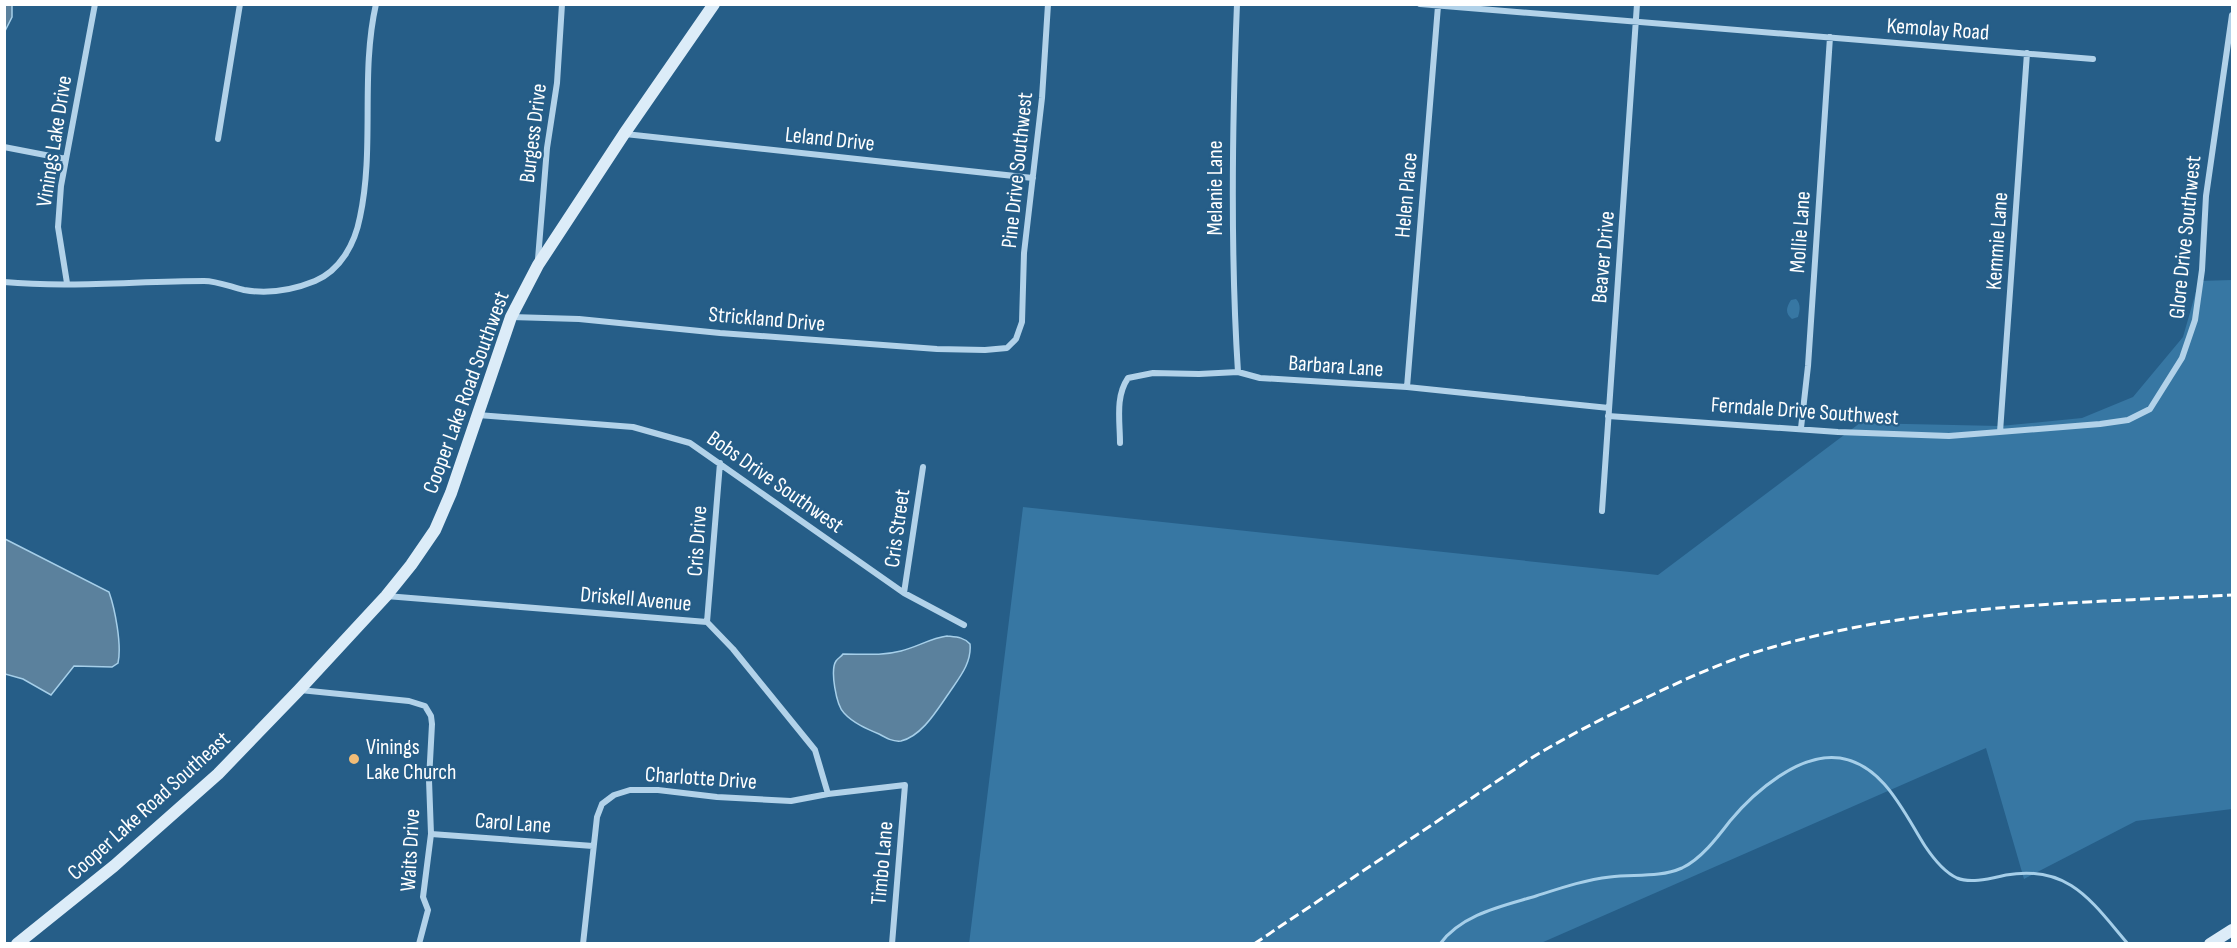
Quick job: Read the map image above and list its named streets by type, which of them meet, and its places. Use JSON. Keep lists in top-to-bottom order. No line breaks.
{"streets":{"street":["Kemolay Road","Burgess Drive","Leland Drive","Vinings Lake Drive","Pine Drive Southwest","Melanie Lane","Helen Place","Mollie Lane","Glore Drive Southwest","Kemmie Lane","Beaver Drive","Strickland Drive","Barbara Lane","Cooper Lake Road Southwest","Ferndale Drive Southwest","Bobs Drive Southwest","Cris Street","Cris Drive","Driskell Avenue","Charlotte Drive","Cooper Lake Road Southeast","Carol Lane","Waits Drive","Timbo Lane"]},"crossings":[["Kemolay Road","Helen Place"],["Kemolay Road","Mollie Lane"],["Kemolay Road","Kemmie Lane"],["Kemolay Road","Beaver Drive"],["Burgess Drive","Cooper Lake Road Southwest"],["Leland Drive","Pine Drive Southwest"],["Leland Drive","Cooper Lake Road Southwest"],["Pine Drive Southwest","Strickland Drive"],["Melanie Lane","Barbara Lane"],["Helen Place","Barbara Lane"],["Mollie Lane","Ferndale Drive Southwest"],["Glore Drive Southwest","Kemmie Lane"],["Glore Drive Southwest","Ferndale Drive Southwest"],["Kemmie Lane","Ferndale Drive Southwest"],["Beaver Drive","Barbara Lane"],["Beaver Drive","Ferndale Drive Southwest"],["Strickland Drive","Cooper Lake Road Southwest"],["Barbara Lane","Ferndale Drive Southwest"],["Cooper Lake Road Southwest","Bobs Drive Southwest"],["Cooper Lake Road Southwest","Driskell Avenue"],["Cooper Lake Road Southwest","Cooper Lake Road Southeast"],["Cooper Lake Road Southwest","Waits Drive"],["Bobs Drive Southwest","Cris Street"],["Bobs Drive Southwest","Cris Drive"],["Cris Drive","Driskell Avenue"],["Driskell Avenue","Charlotte Drive"],["Charlotte Drive","Carol Lane"],["Charlotte Drive","Timbo Lane"],["Cooper Lake Road Southeast","Waits Drive"],["Carol Lane","Waits Drive"]],"places":["Vinings Lake Church"]}
